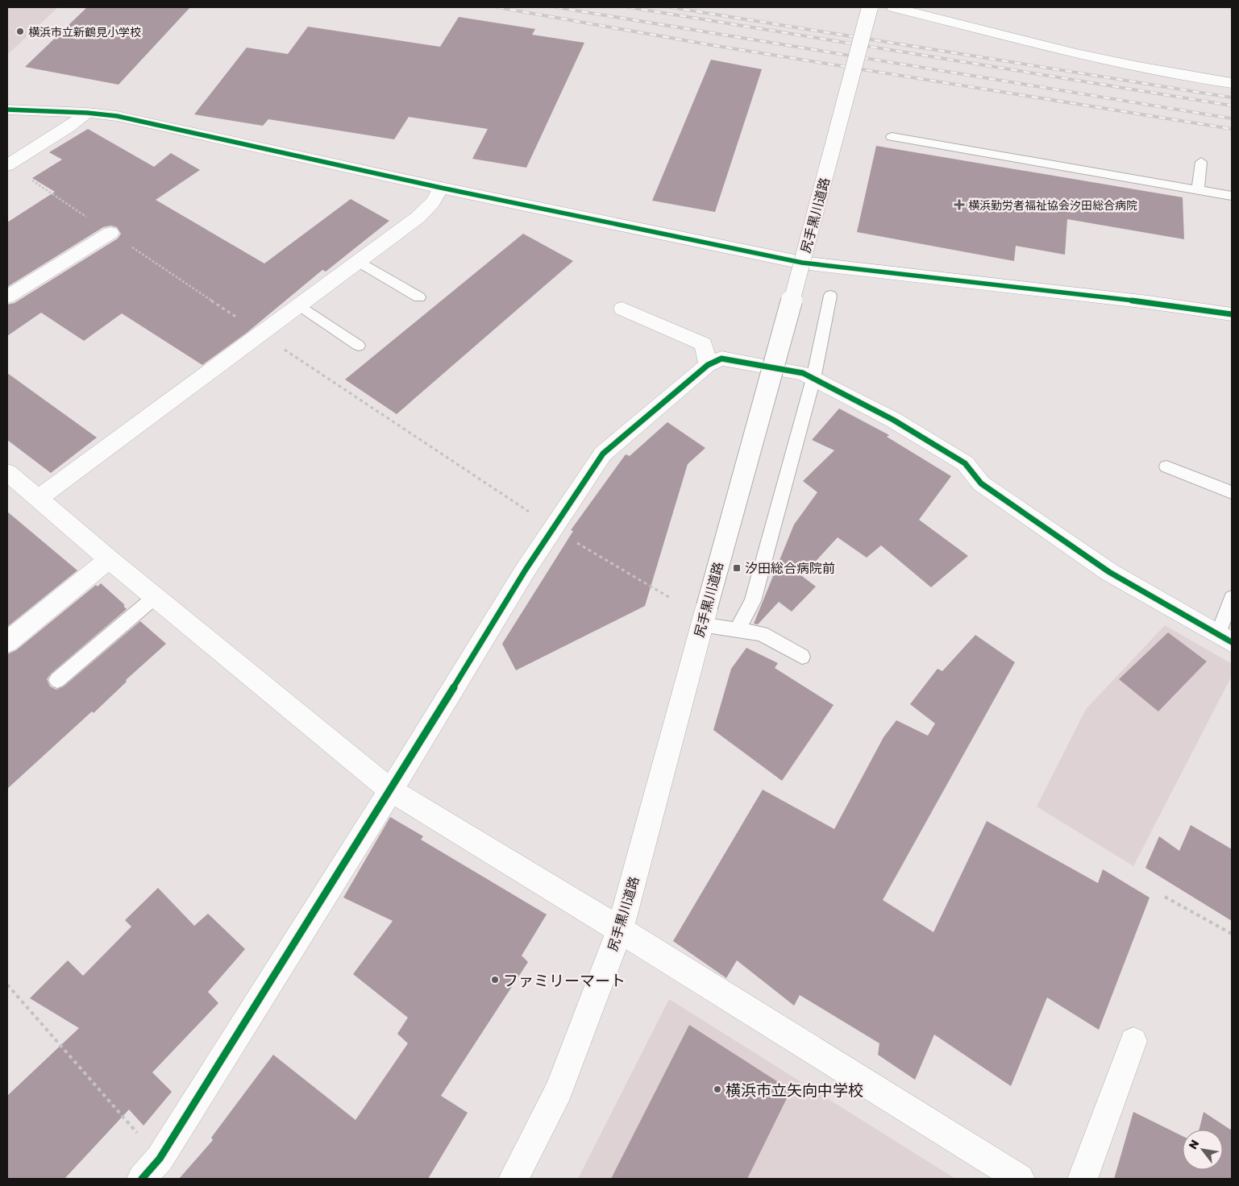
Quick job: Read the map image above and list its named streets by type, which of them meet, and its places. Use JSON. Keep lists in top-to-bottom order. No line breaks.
{"streets":{"street":["尻手黒川道路"]},"places":{"other":["横浜市立新鶴見小学校","ファミリーマート","横浜市立矢向中学校"],"health":["横浜勤労者福祉協会汐田総合病院"],"transit":["汐田総合病院前"]},"north":"top left"}
